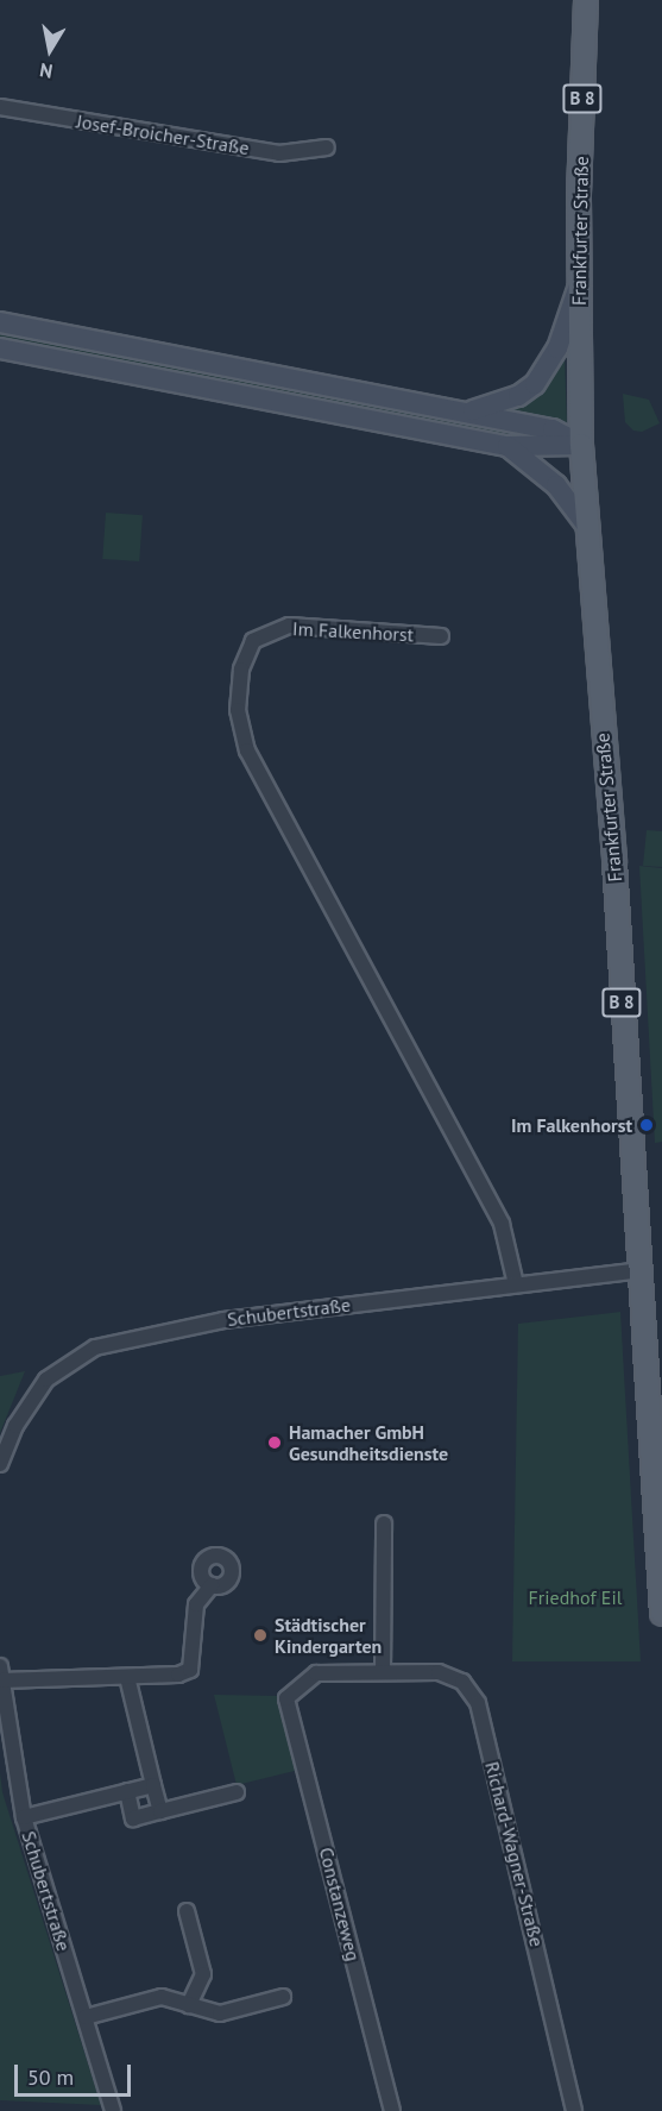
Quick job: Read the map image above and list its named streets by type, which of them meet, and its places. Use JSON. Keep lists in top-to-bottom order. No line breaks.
{"streets":{"main road":["B 8","Frankfurter Straße"],"street":["Josef-Broicher-Straße","Im Falkenhorst","Schubertstraße","Richard-Wagner-Straße","Constanzeweg"]},"crossings":[["Frankfurter Straße","Schubertstraße"],["Im Falkenhorst","Schubertstraße"],["Richard-Wagner-Straße","Constanzeweg"]],"parks":["Friedhof Eil"],"places":["Im Falkenhorst","Hamacher GmbH Gesundheitsdienste","Städtischer Kindergarten"],"scale_bar":"50 m","north":"bottom"}
